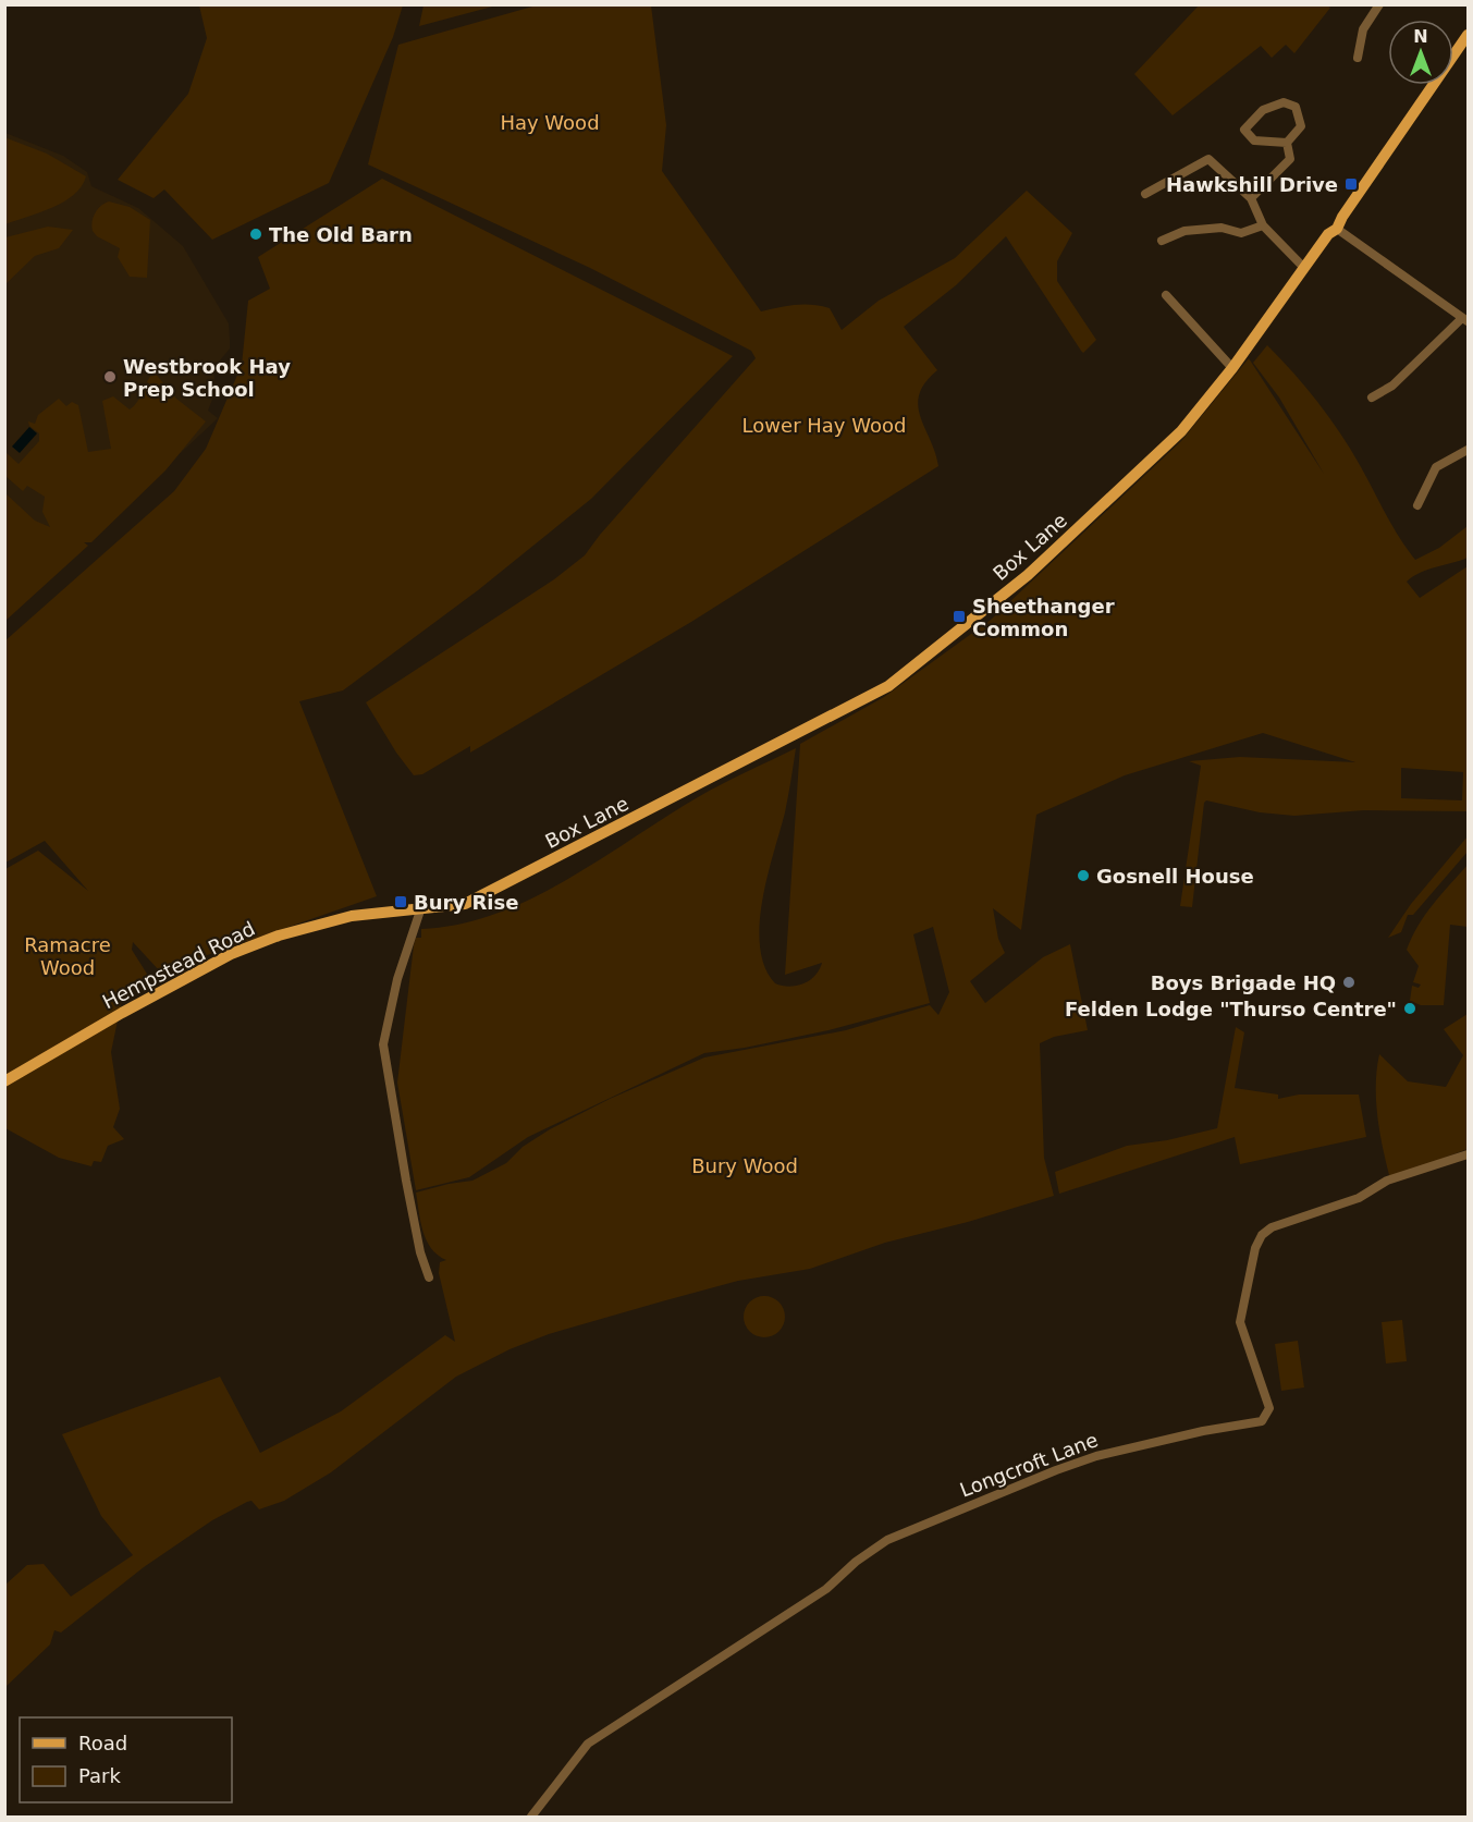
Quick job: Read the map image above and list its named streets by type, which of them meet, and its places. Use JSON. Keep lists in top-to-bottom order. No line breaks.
{"streets":{"main road":["Box Lane","Hempstead Road"],"street":["Longcroft Lane"]},"crossings":[["Box Lane","Hempstead Road"]],"parks":["Hay Wood","Lower Hay Wood","Ramacre Wood","Bury Wood"],"places":{"transit":["Hawkshill Drive","Sheethanger Common","Bury Rise"],"other":["The Old Barn","Westbrook Hay Prep School","Gosnell House","Boys Brigade HQ","Felden Lodge \"Thurso Centre\""]},"legend":["Road","Park"],"north":"top"}
